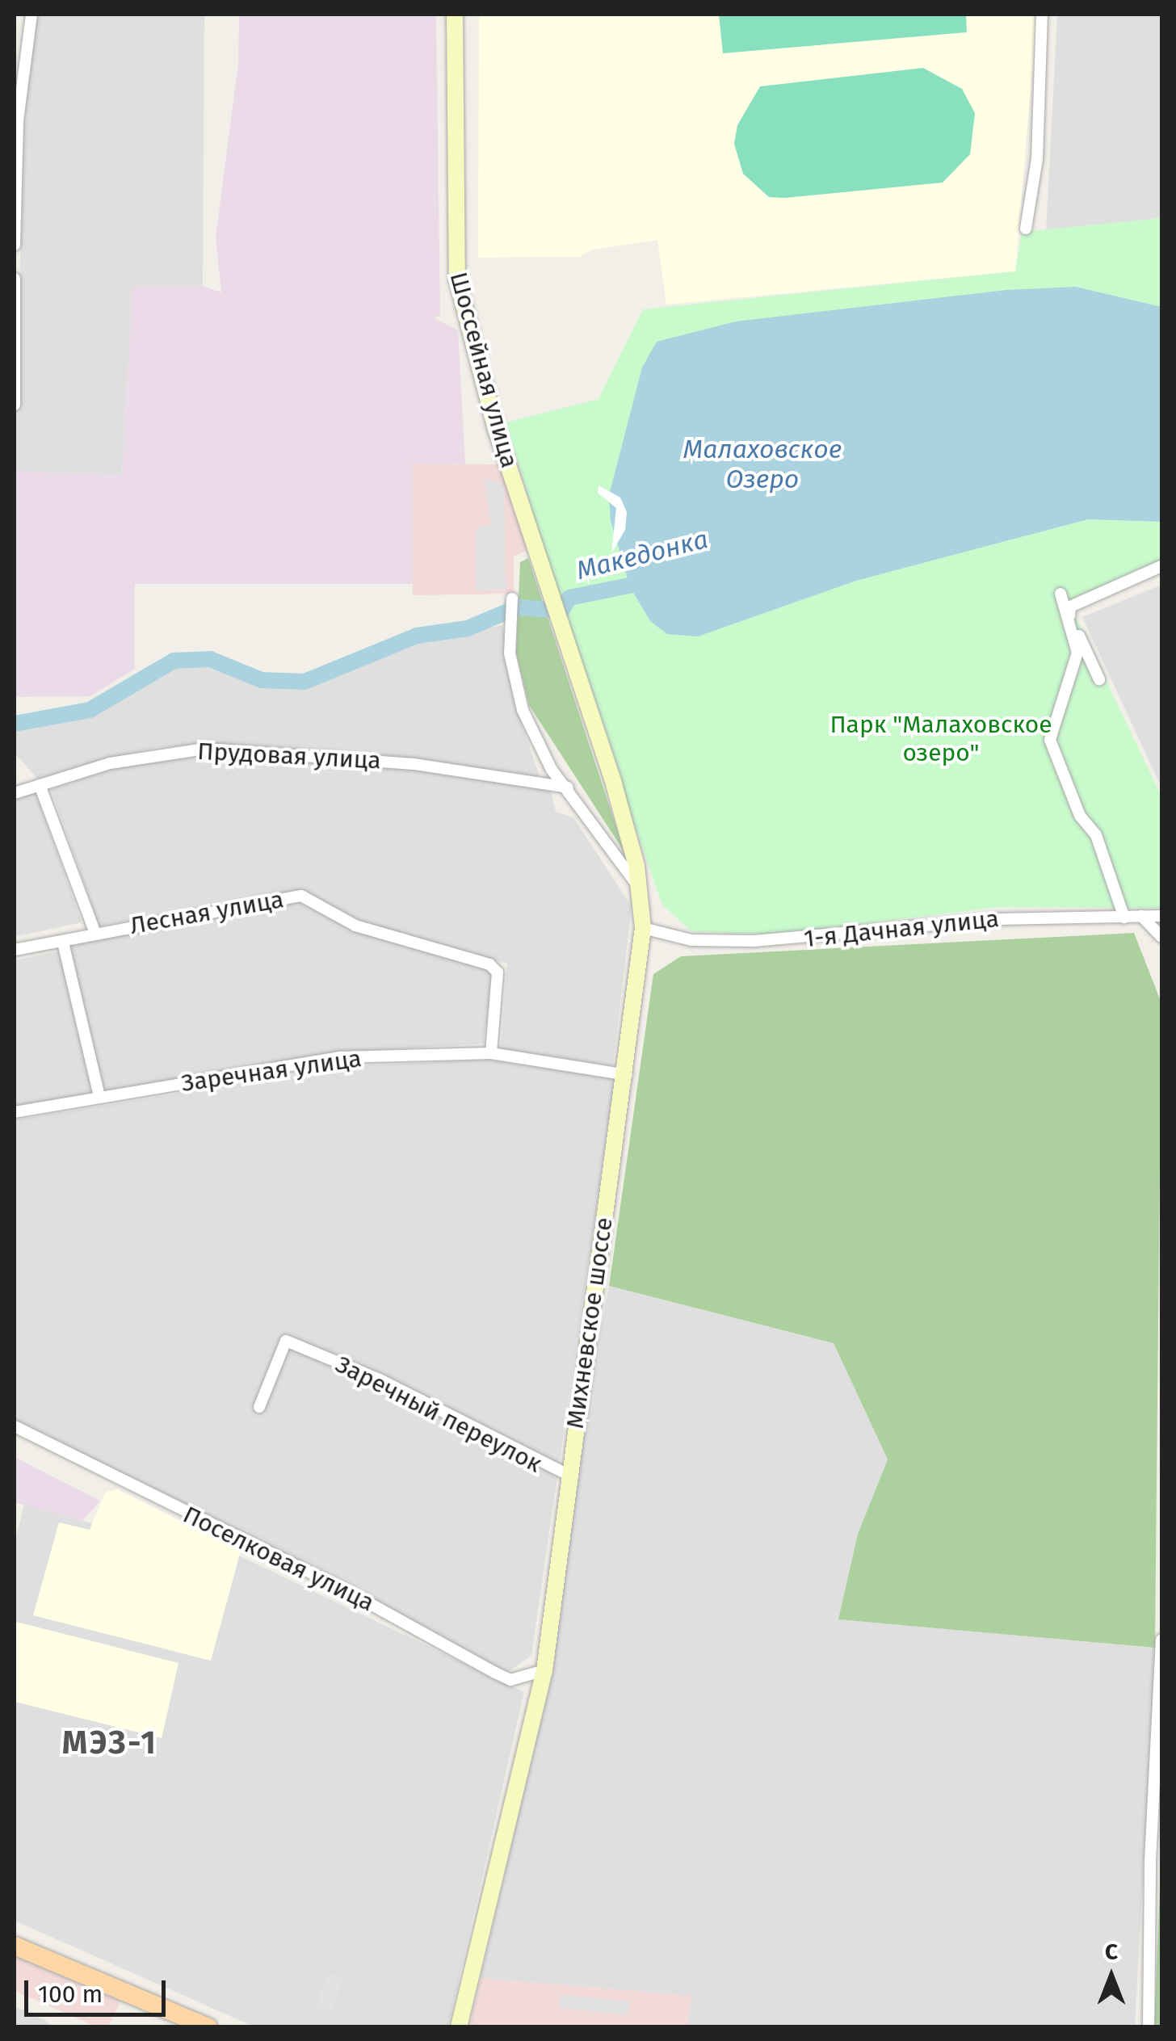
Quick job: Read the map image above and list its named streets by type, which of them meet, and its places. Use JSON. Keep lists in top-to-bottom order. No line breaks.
{"streets":{"main road":["Шоссейная улица","Михневское шоссе"],"street":["Прудовая улица","Лесная улица","1-я Дачная улица","Заречная улица","Заречный переулок","Поселковая улица"]},"crossings":[["Шоссейная улица","Михневское шоссе"],["Лесная улица","Заречная улица"],["1-я Дачная улица","Михневское шоссе"],["Заречная улица","Михневское шоссе"],["Михневское шоссе","Заречный переулок"],["Михневское шоссе","Поселковая улица"]],"districts":["МЭЗ-1"],"water":["Малаховское Озеро","Македонка"],"parks":["Парк \"Малаховское озеро\""],"scale_bar":"100 m","north":"top"}
